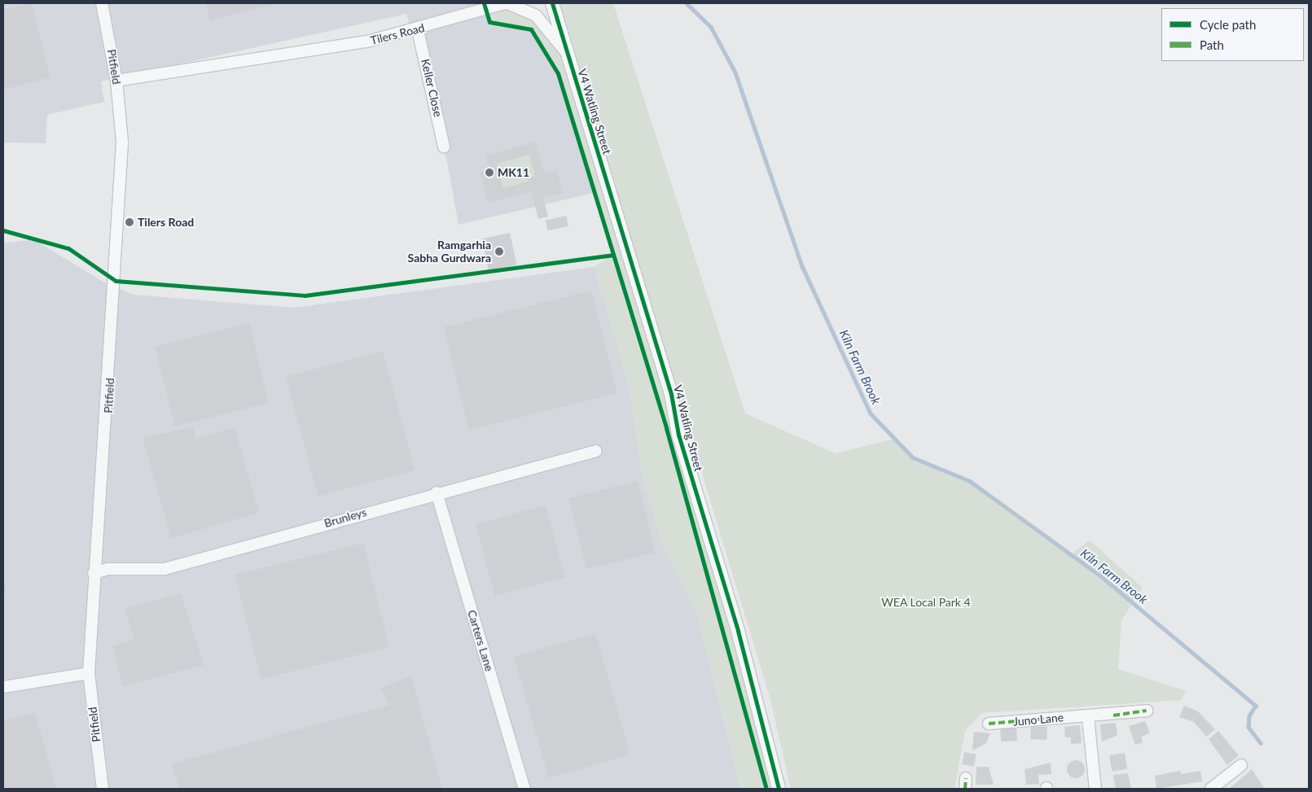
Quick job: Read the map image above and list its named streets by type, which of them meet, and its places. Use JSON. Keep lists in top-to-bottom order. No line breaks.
{"streets":{"street":["Tilers Road","Pitfield","Keller Close","V4 Watling Street","Brunleys","Carters Lane","Juno Lane"]},"crossings":[["Tilers Road","Pitfield"],["Tilers Road","Keller Close"],["Pitfield","Brunleys"],["Brunleys","Carters Lane"]],"water":["Kiln Farm Brook"],"parks":["WEA Local Park 4"],"places":["MK11","Tilers Road","Ramgarhia Sabha Gurdwara"],"legend":["Cycle path","Path"]}
